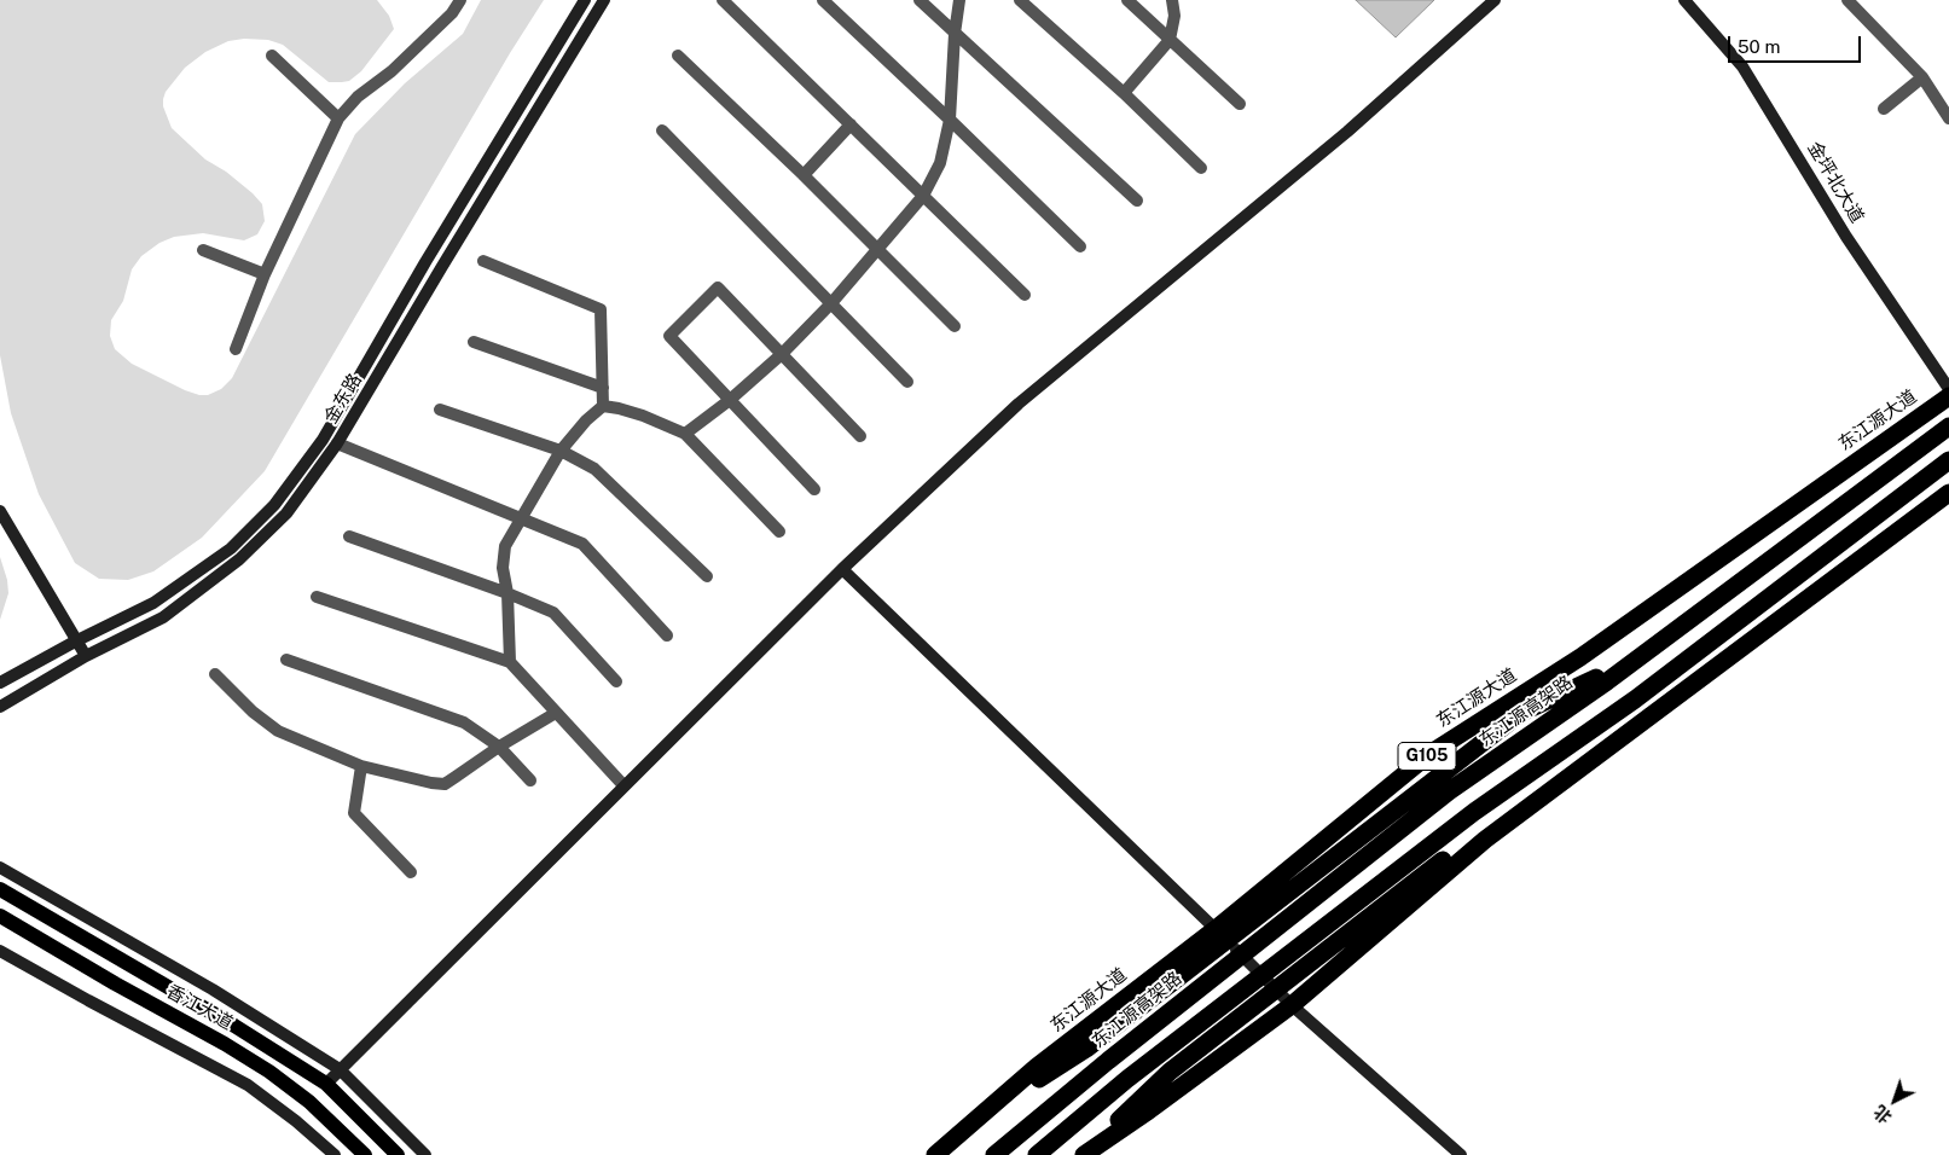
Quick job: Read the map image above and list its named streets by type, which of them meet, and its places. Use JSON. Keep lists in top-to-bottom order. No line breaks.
{"streets":{"highway":["东江源大道","东江源高架路","G105"],"main road":["香江大道"],"street":["金坪北大道","金东路"]},"scale_bar":"50 m","north":"bottom left"}
